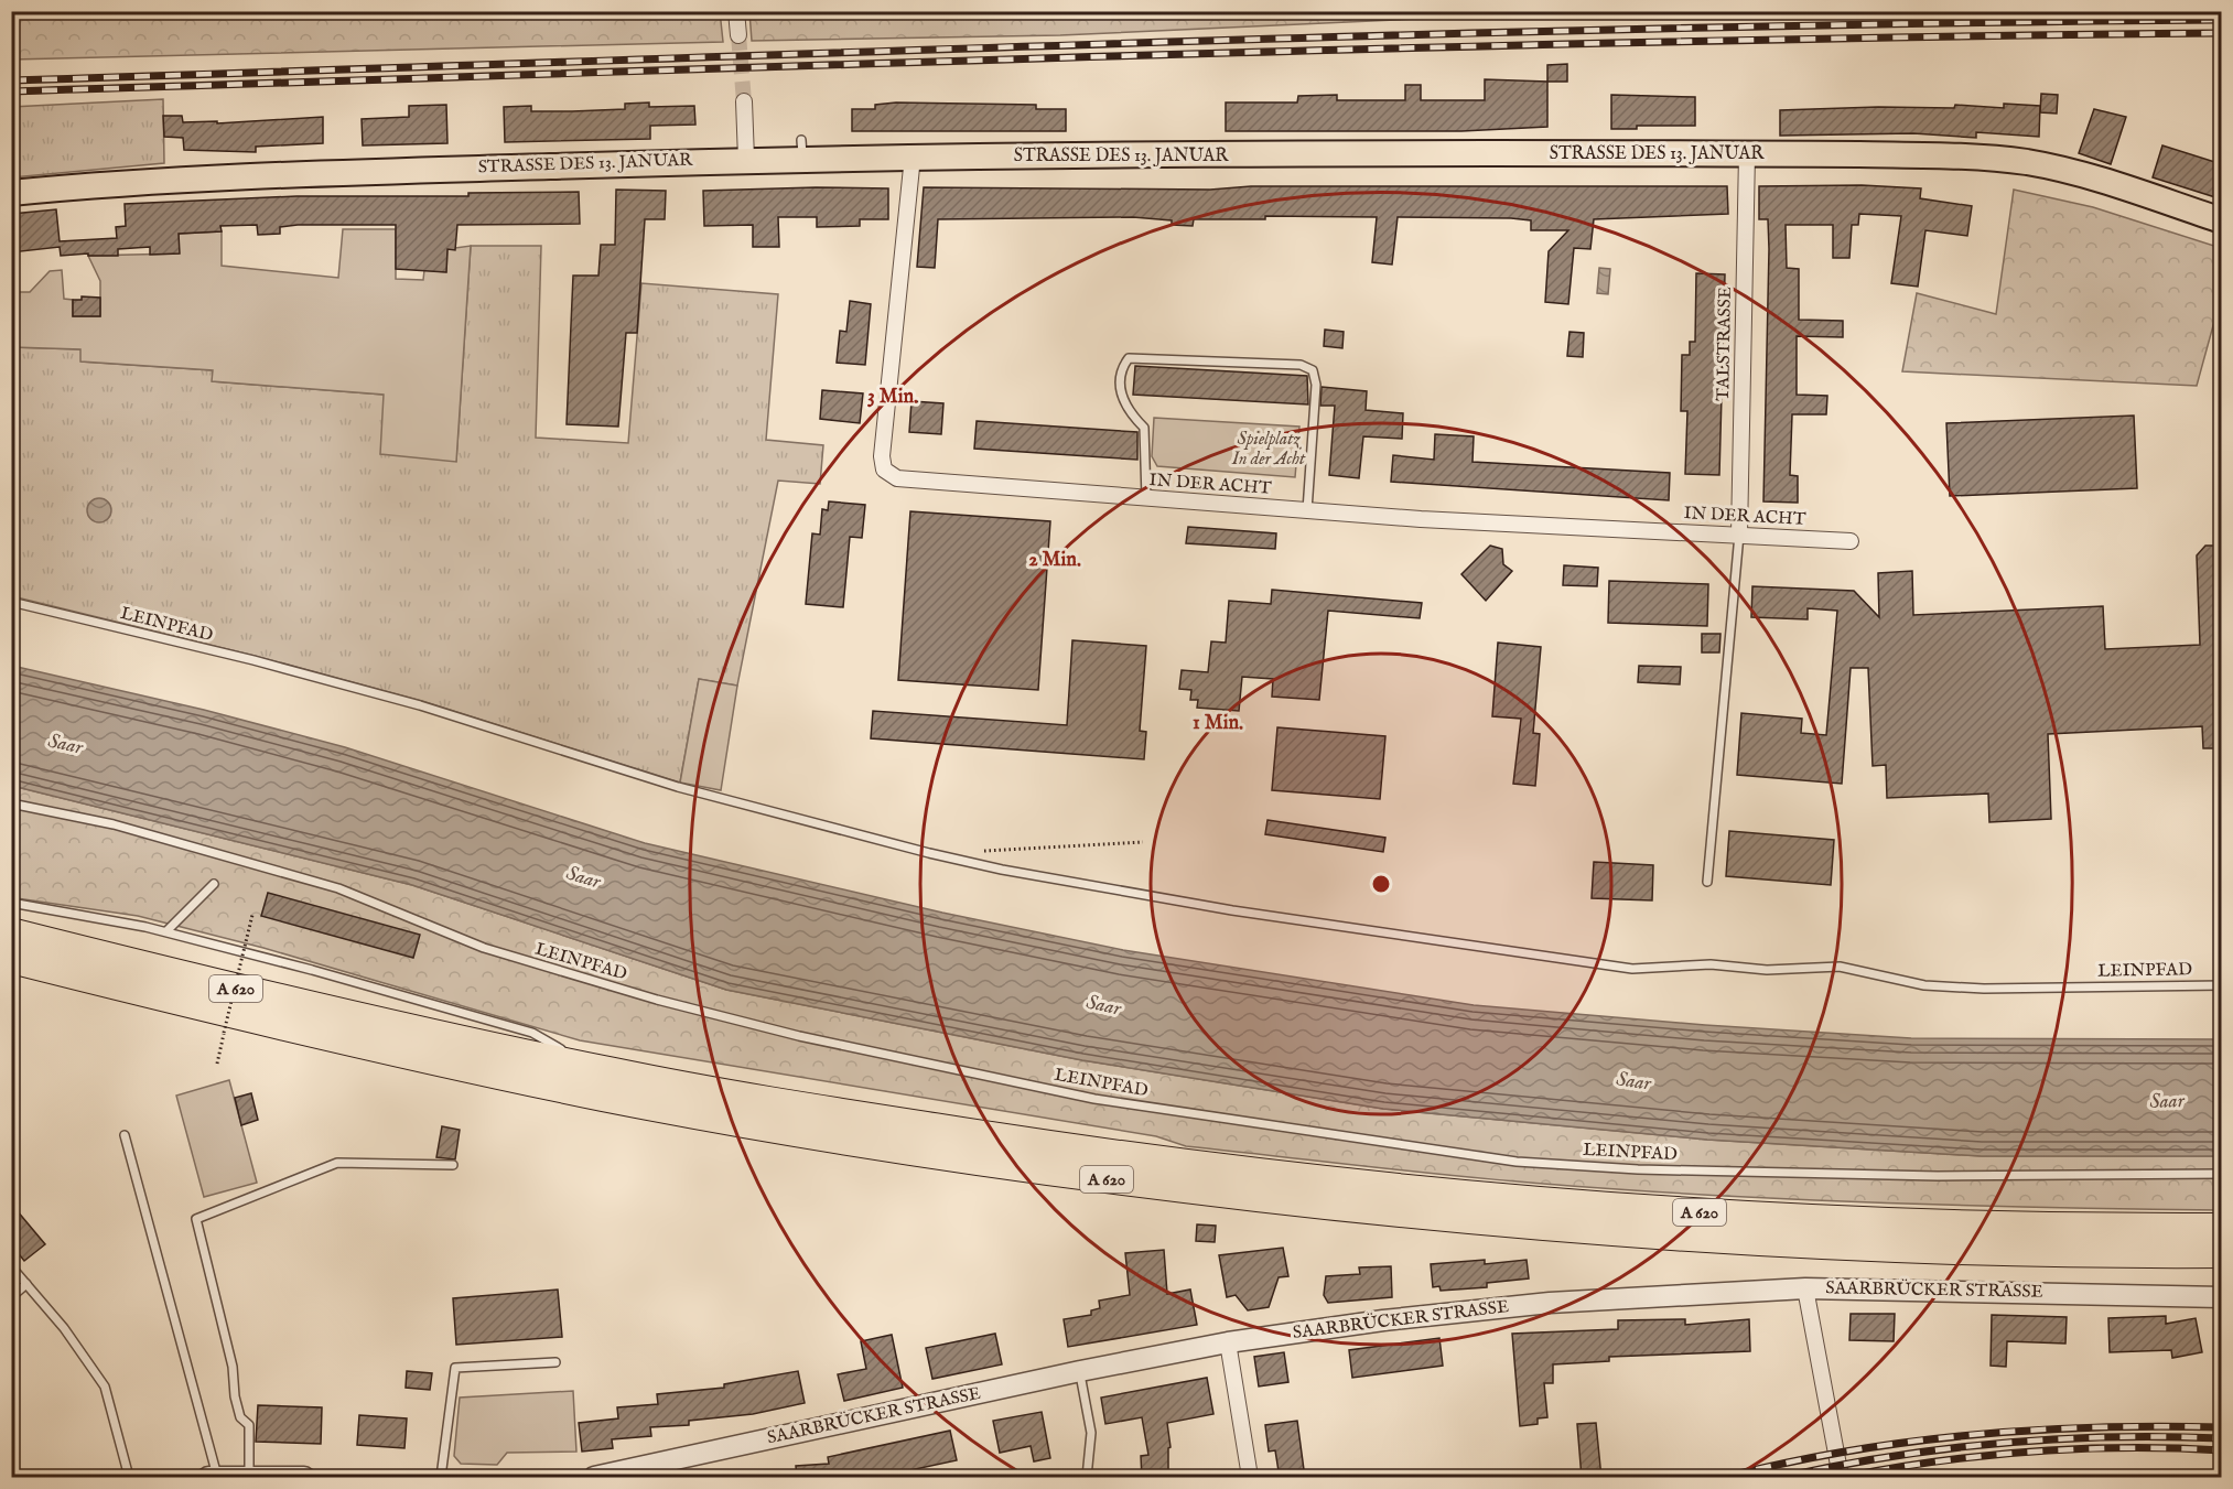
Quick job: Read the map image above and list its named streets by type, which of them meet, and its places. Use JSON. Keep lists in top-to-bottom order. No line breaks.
{"streets":{"highway":["A 620"],"main road":["STRASSE DES 13. JANUAR"],"street":["TALSTRASSE","IN DER ACHT","SAARBRÜCKER STRASSE"],"lane":["LEINPFAD"]},"crossings":[["STRASSE DES 13. JANUAR","TALSTRASSE"],["STRASSE DES 13. JANUAR","IN DER ACHT"],["TALSTRASSE","IN DER ACHT"]],"water":["Saar"],"parks":["Spielplatz In der Acht"],"rings":["3 Min.","2 Min.","1 Min."]}
